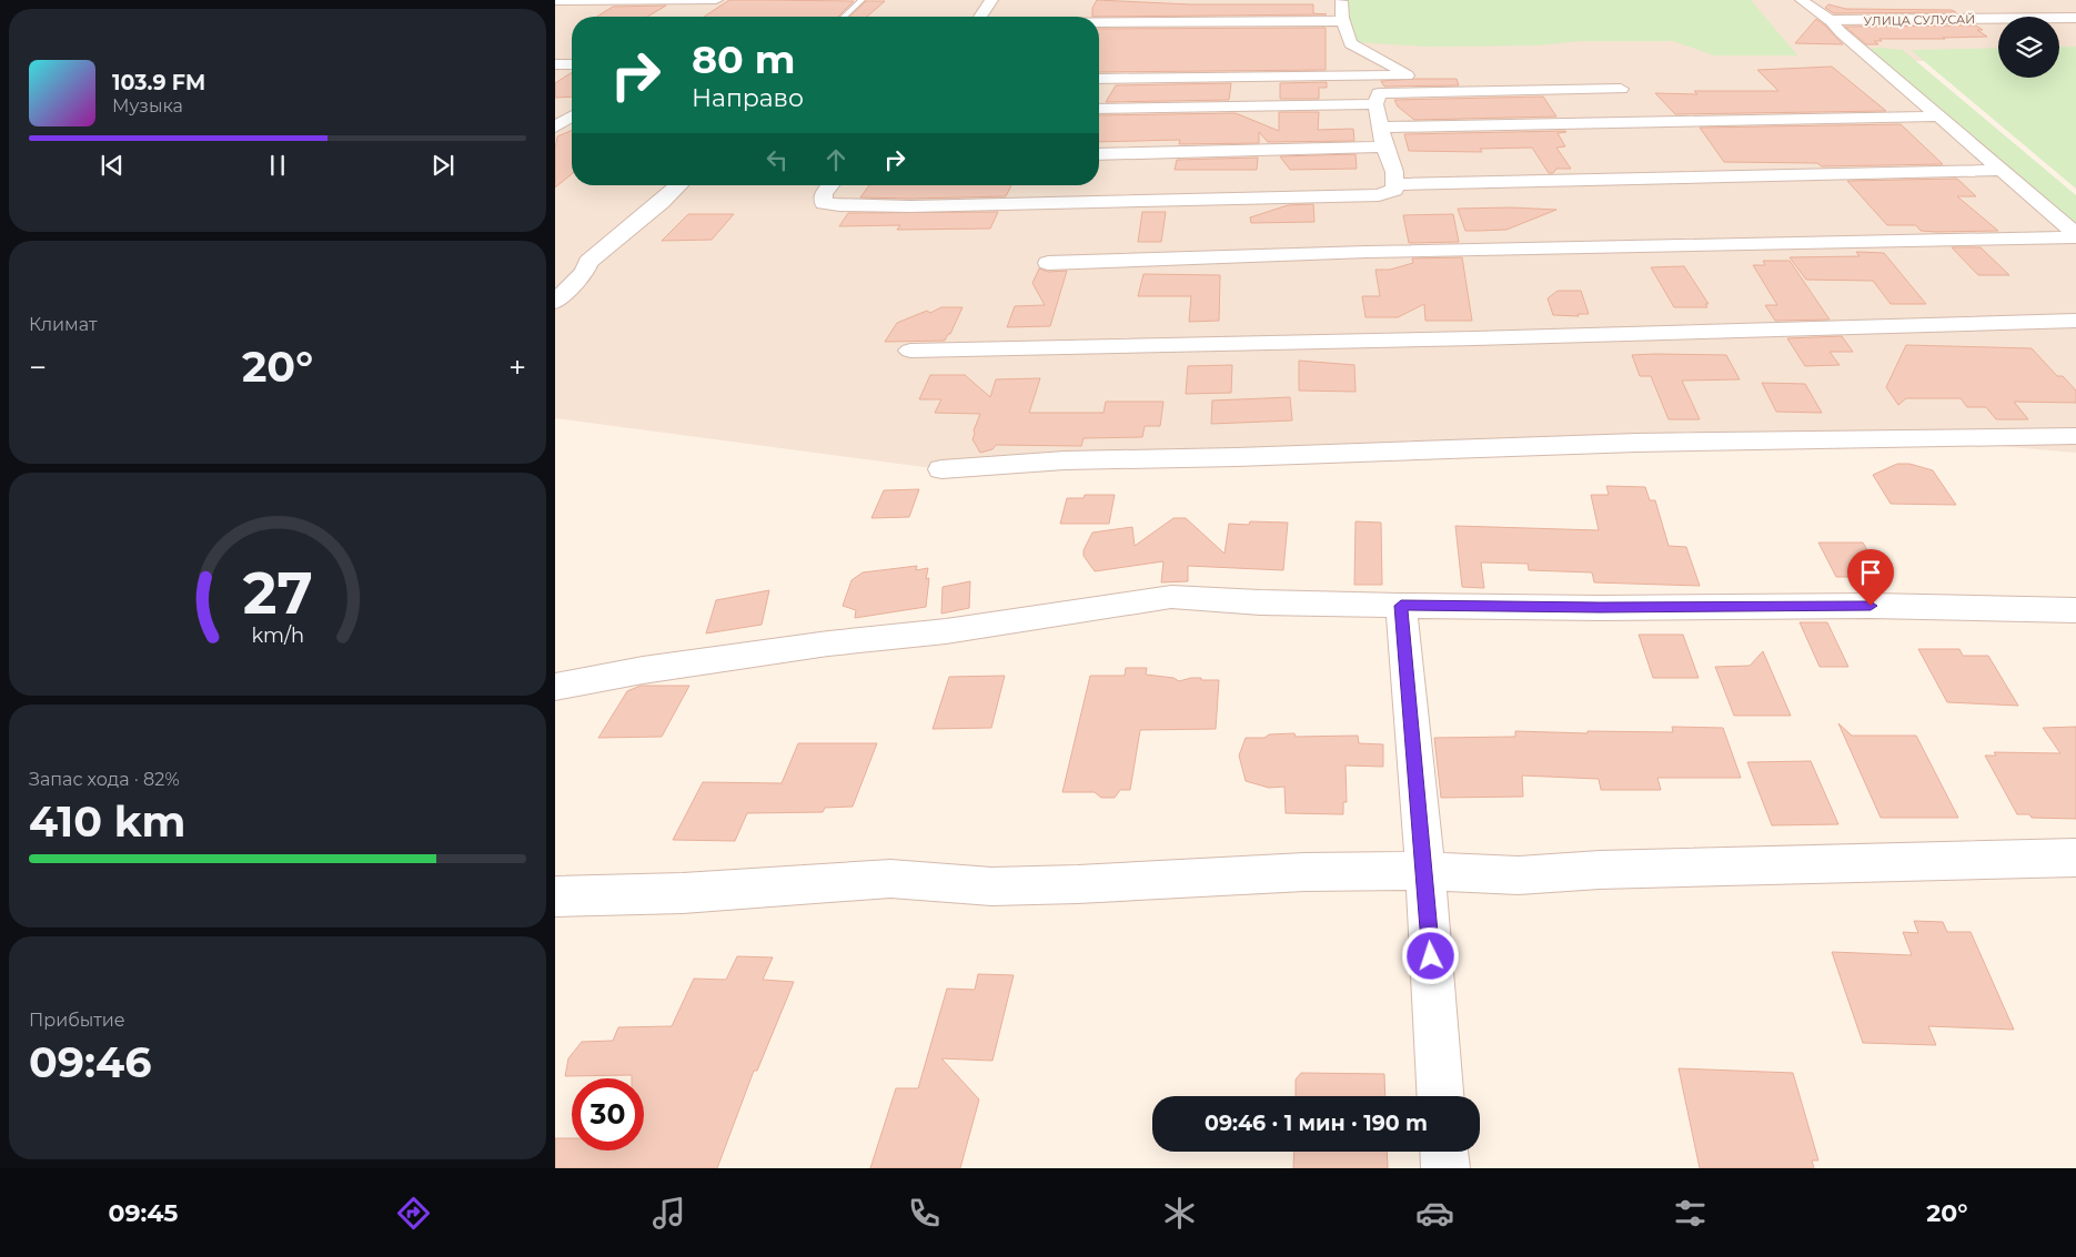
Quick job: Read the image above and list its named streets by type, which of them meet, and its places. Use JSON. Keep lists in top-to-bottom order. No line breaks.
{"streets":{"street":["УЛИЦА СУЛУСАЙ"]},"page":{"turn":["80 m","Направо"],"song":["103.9 FM","Музыка"],"tile":["Климат",["Запас хода · 82%","410 km"],["Прибытие","09:46"]],"heat":["−","20°","+"],"limit":"30","trip":"09:46 · 1 мин · 190 m","tabs":["09:45","20°"],"gauge":["27","km/h"]}}
